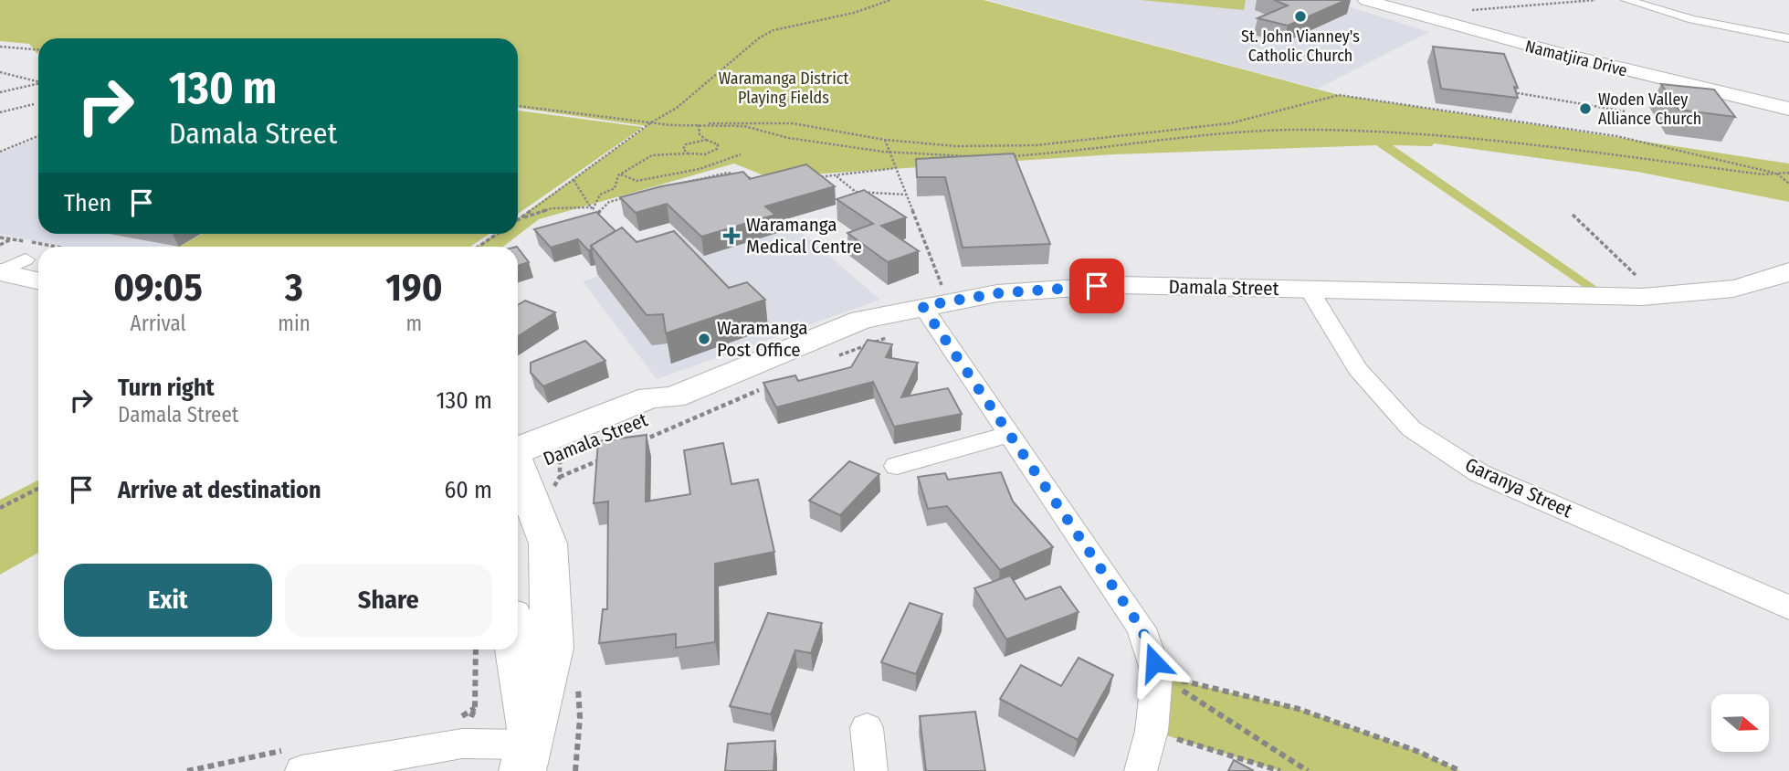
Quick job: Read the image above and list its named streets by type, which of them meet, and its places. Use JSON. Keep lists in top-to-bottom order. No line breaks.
{"streets":{"street":["Namatjira Drive","Damala Street","Garanya Street"]},"crossings":[["Damala Street","Garanya Street"]],"parks":["Waramanga District Playing Fields"],"places":{"other":["St. John Vianney's Catholic Church","Woden Valley Alliance Church","Waramanga Post Office"],"health":["Waramanga Medical Centre"]},"north":"right","page":{"turn":["130 m","Damala Street"],"then":"Then","eta":["09:05","Arrival","3","min","190","m"],"list":[{"name":"Turn right","note":"Damala Street","value":"130 m"},{"name":"Arrive at destination","value":"60 m"}],"buttons":["Exit","Share"]}}
